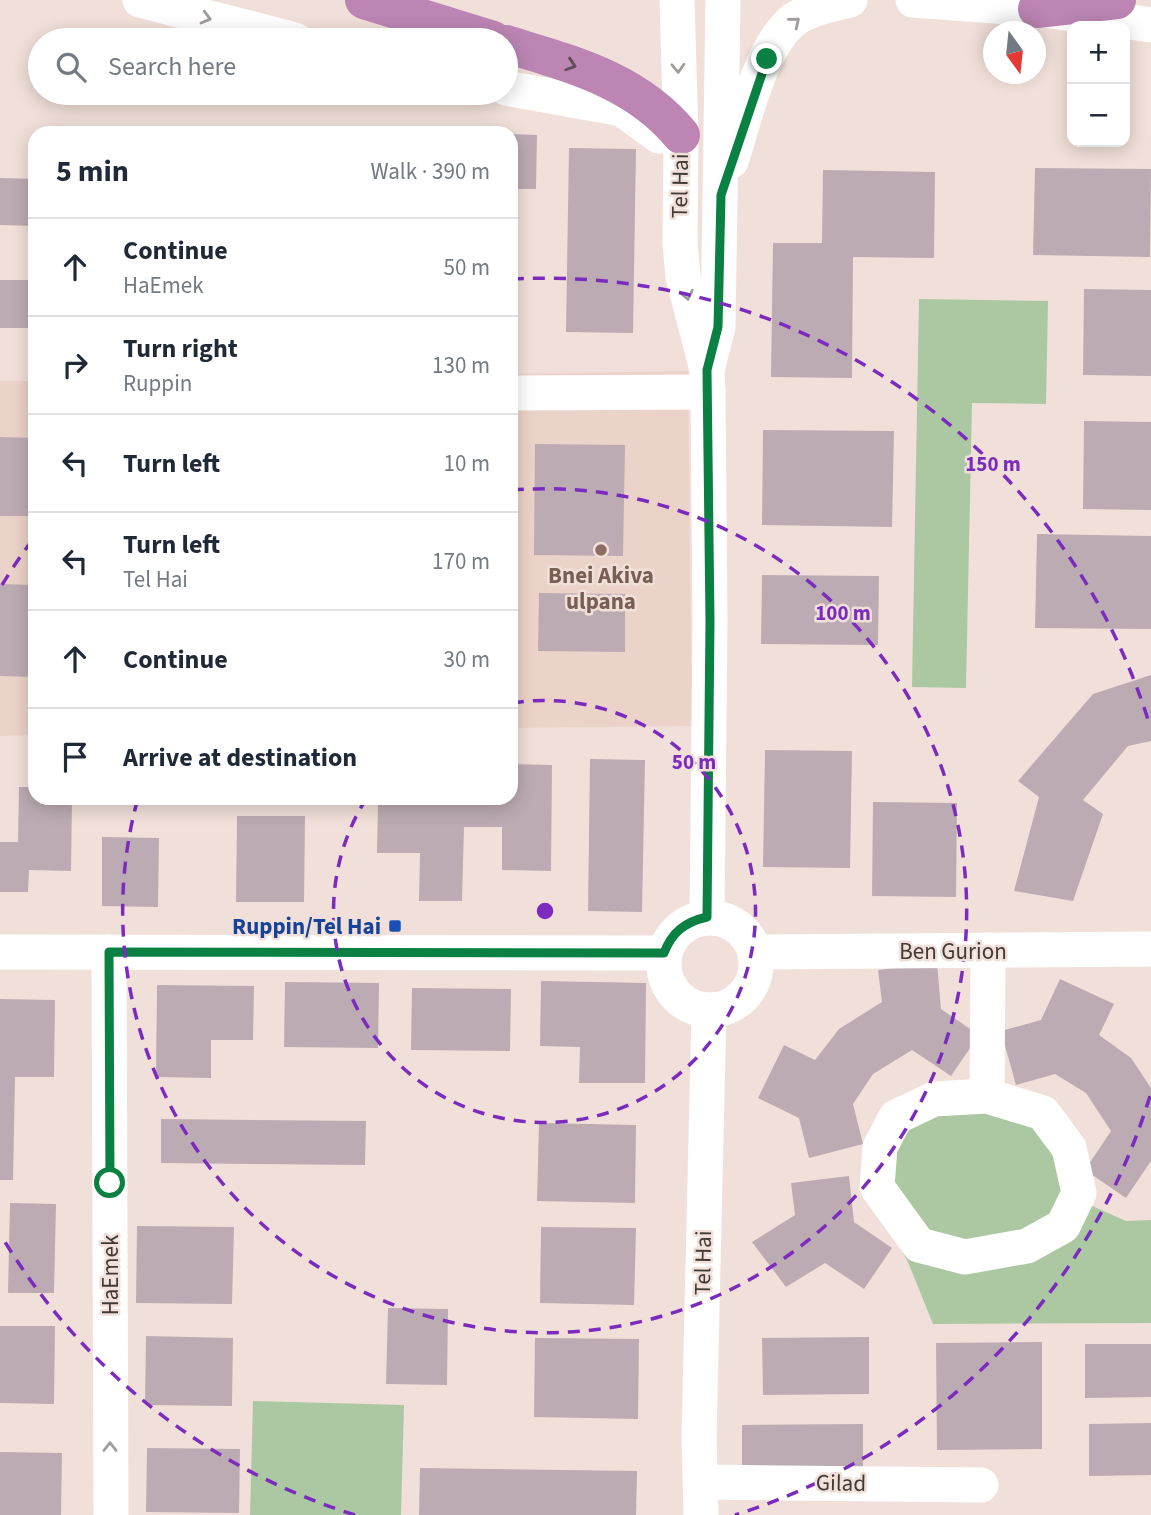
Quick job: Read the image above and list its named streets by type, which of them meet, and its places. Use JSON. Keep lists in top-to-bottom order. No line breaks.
{"streets":{"street":["Tel Hai","Ben Gurion","HaEmek","Gilad"]},"crossings":[["Tel Hai","Ben Gurion"],["Tel Hai","Gilad"]],"one_way":["HaEmek"],"places":{"other":["Bnei Akiva ulpana"],"transit":["Ruppin/Tel Hai"]},"north":"bottom","page":{"map_buttons":["+","−"],"search":"Search here","heading":["5 min","Walk · 390 m"],"list":[["Continue","HaEmek","50 m"],["Turn right","Ruppin","130 m"],["Turn left","10 m"],["Turn left","Tel Hai","170 m"],["Continue","30 m"],"Arrive at destination"]},"rings":["150 m","100 m","50 m"]}
